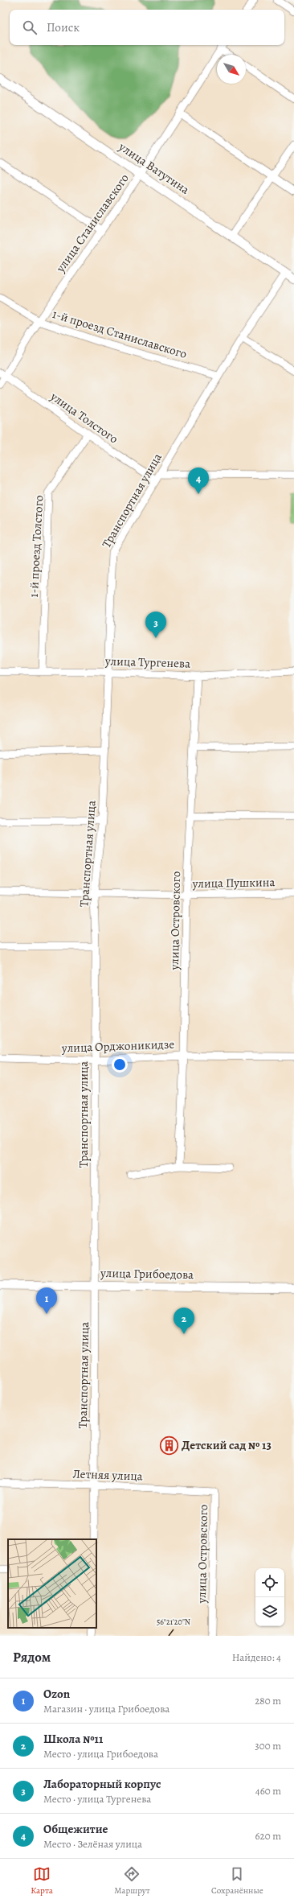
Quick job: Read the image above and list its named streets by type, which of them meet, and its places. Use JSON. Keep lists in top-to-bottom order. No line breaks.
{"streets":{"street":["улица Ватутина","улица Станиславского","1-й проезд Станиславского","улица Толстого","Транспортная улица","1-й проезд Толстого","улица Тургенева","улица Пушкина","улица Островского","улица Орджоникидзе","улица Грибоедова","Летняя улица"]},"crossings":[["улица Ватутина","улица Станиславского"],["улица Ватутина","Транспортная улица"],["улица Станиславского","1-й проезд Станиславского"],["улица Станиславского","улица Толстого"],["1-й проезд Станиславского","Транспортная улица"],["улица Толстого","Транспортная улица"],["улица Толстого","1-й проезд Толстого"],["Транспортная улица","улица Тургенева"],["Транспортная улица","улица Пушкина"],["Транспортная улица","улица Орджоникидзе"],["Транспортная улица","улица Грибоедова"],["Транспортная улица","Летняя улица"],["1-й проезд Толстого","улица Тургенева"],["улица Тургенева","улица Островского"],["улица Пушкина","улица Островского"],["улица Островского","улица Орджоникидзе"],["улица Островского","Летняя улица"]],"places":{"building":["Детский сад № 13"]},"north":"bottom right","page":{"search":"Поиск","pins":["4","3","1","2"],"heading":["Рядом","Найдено: 4"],"list":[{"mark":"1","name":"Ozon","note":"Магазин · улица Грибоедова","value":"280 m"},{"mark":"2","name":"Школа №11","note":"Место · улица Грибоедова","value":"300 m"},{"mark":"3","name":"Лабораторный корпус","note":"Место · улица Тургенева","value":"460 m"},{"mark":"4","name":"Общежитие","note":"Место · Зелёная улица","value":"620 m"}],"nav":["Карта","Маршрут","Сохранённые"]},"coordinates":["56°21'20\"N"]}
